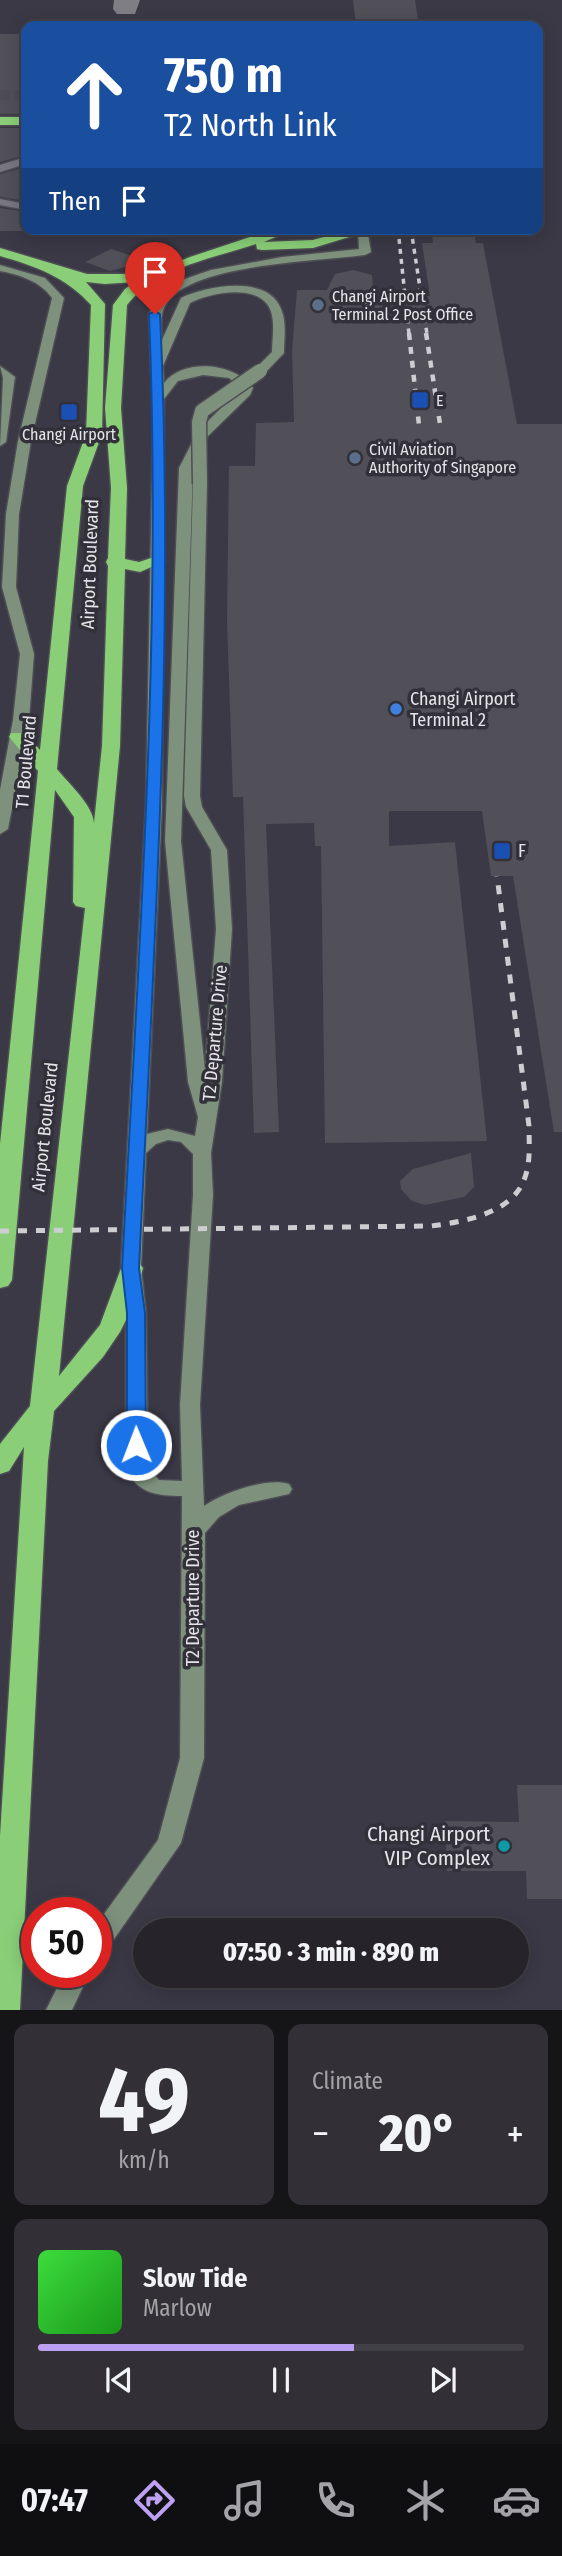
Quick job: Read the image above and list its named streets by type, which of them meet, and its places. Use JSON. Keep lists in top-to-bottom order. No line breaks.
{"streets":{"highway":["Airport Boulevard","T1 Boulevard"],"main road":["T2 Departure Drive"]},"places":{"other":["Changi Airport Terminal 2 Post Office","Civil Aviation Authority of Singapore","Changi Airport Terminal 2","Changi Airport VIP Complex"],"transit":["E","Changi Airport","F"]},"page":{"turn":["750 m","T2 North Link"],"then":"Then","limit":"50","trip":"07:50 · 3 min · 890 m","tile":[["49","km/h"],"Climate"],"heat":["−","20°","+"],"song":["Slow Tide","Marlow"],"tabs":"07:47"}}
